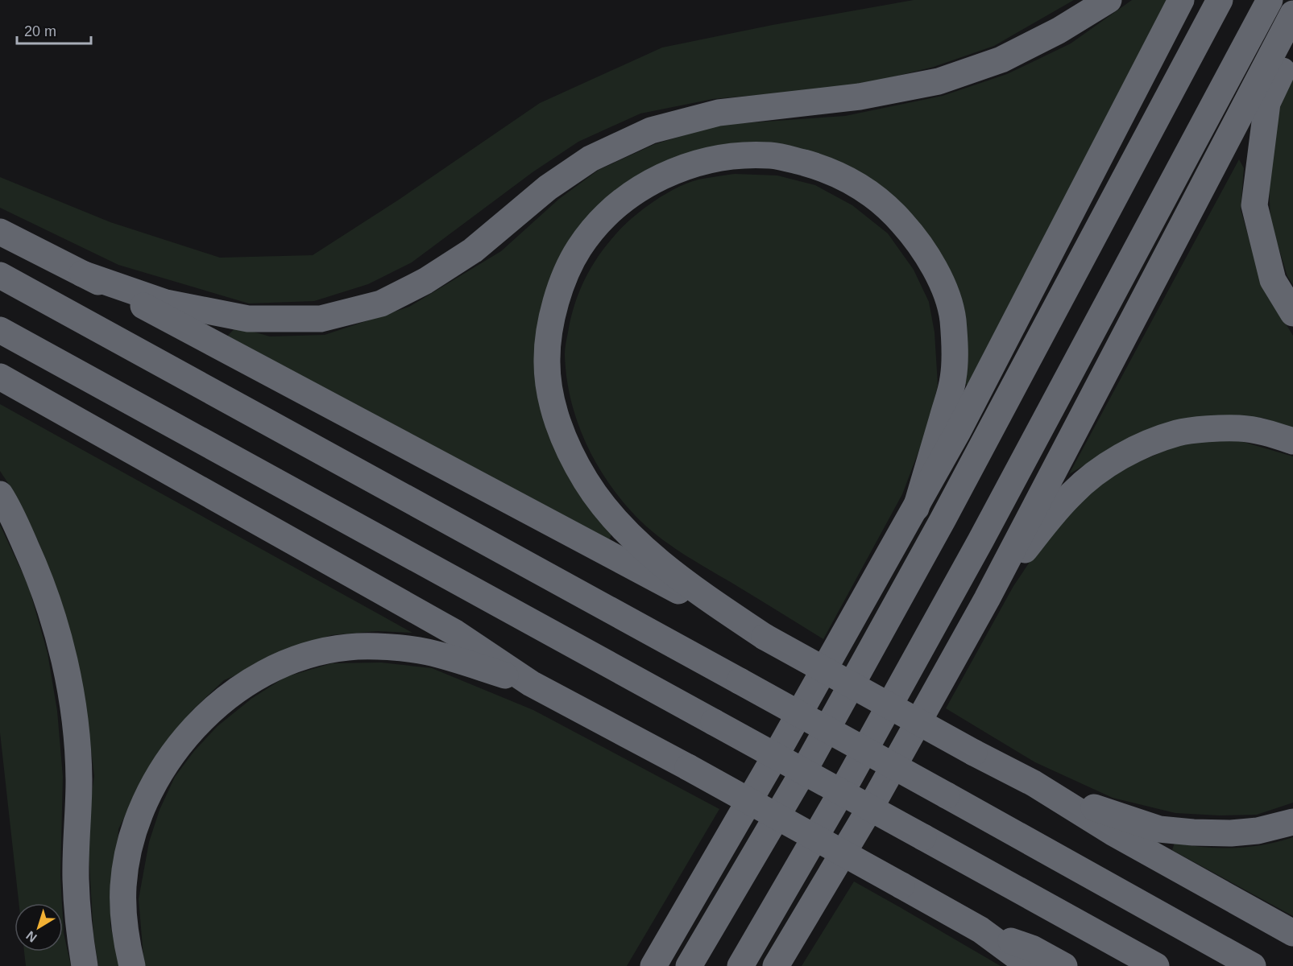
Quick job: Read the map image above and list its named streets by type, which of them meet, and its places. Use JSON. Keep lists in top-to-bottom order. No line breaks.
{"scale_bar":"20 m","north":"bottom left"}
